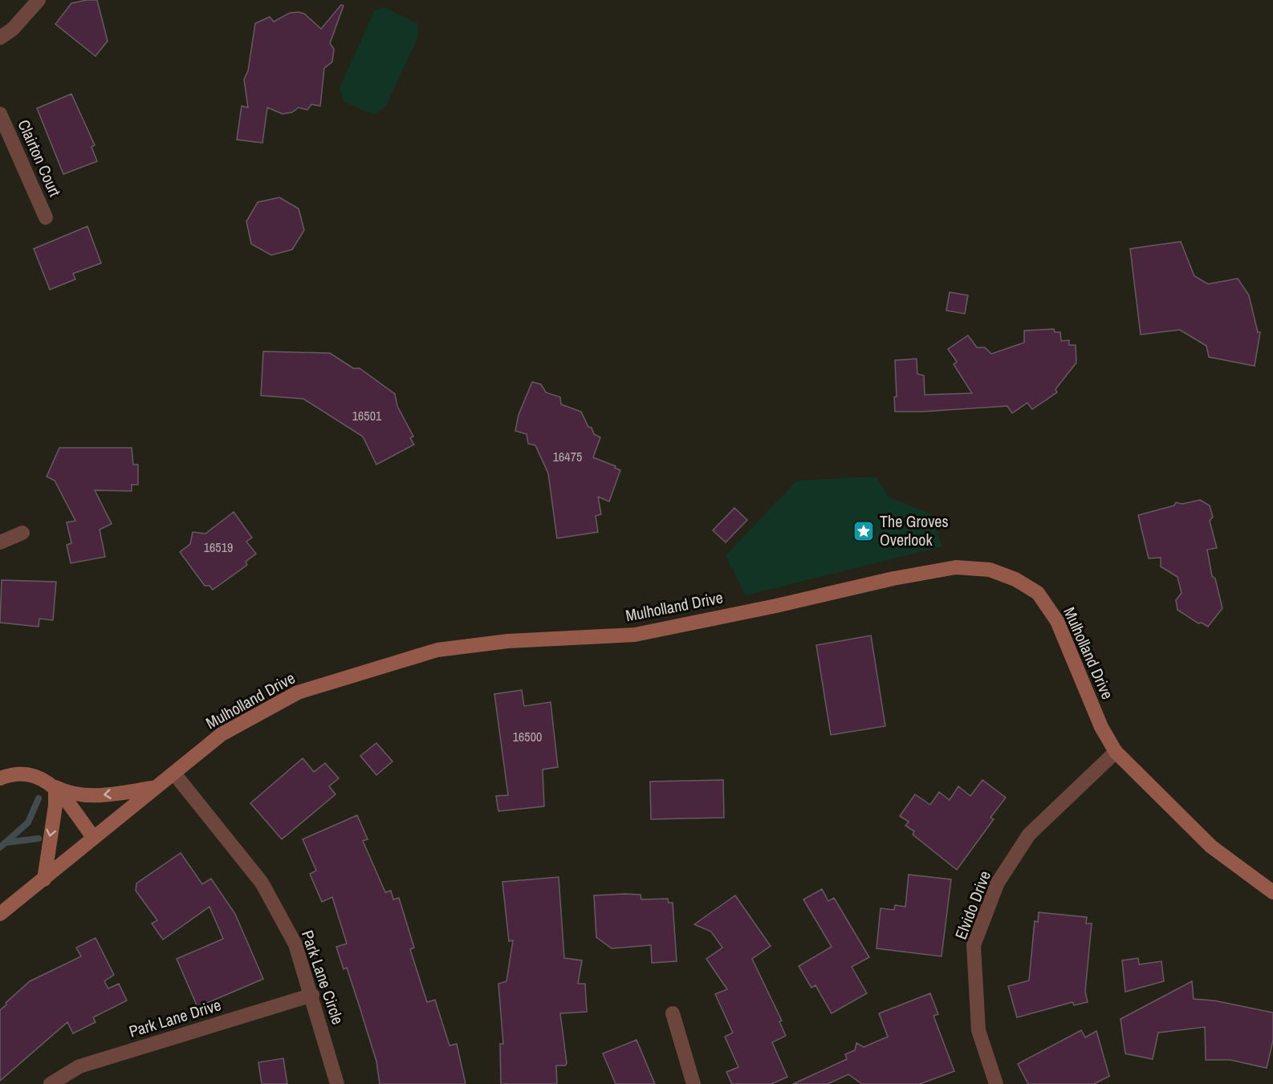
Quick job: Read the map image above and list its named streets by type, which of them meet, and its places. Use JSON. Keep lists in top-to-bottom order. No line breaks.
{"streets":{"main road":["Mulholland Drive"],"street":["Clairton Court","Elvido Drive","Park Lane Circle","Park Lane Drive"]},"crossings":[["Mulholland Drive","Elvido Drive"],["Mulholland Drive","Park Lane Circle"],["Park Lane Circle","Park Lane Drive"]],"places":{"place":["The Groves Overlook"]},"house_numbers":["16501","16475","16519","16500"]}
